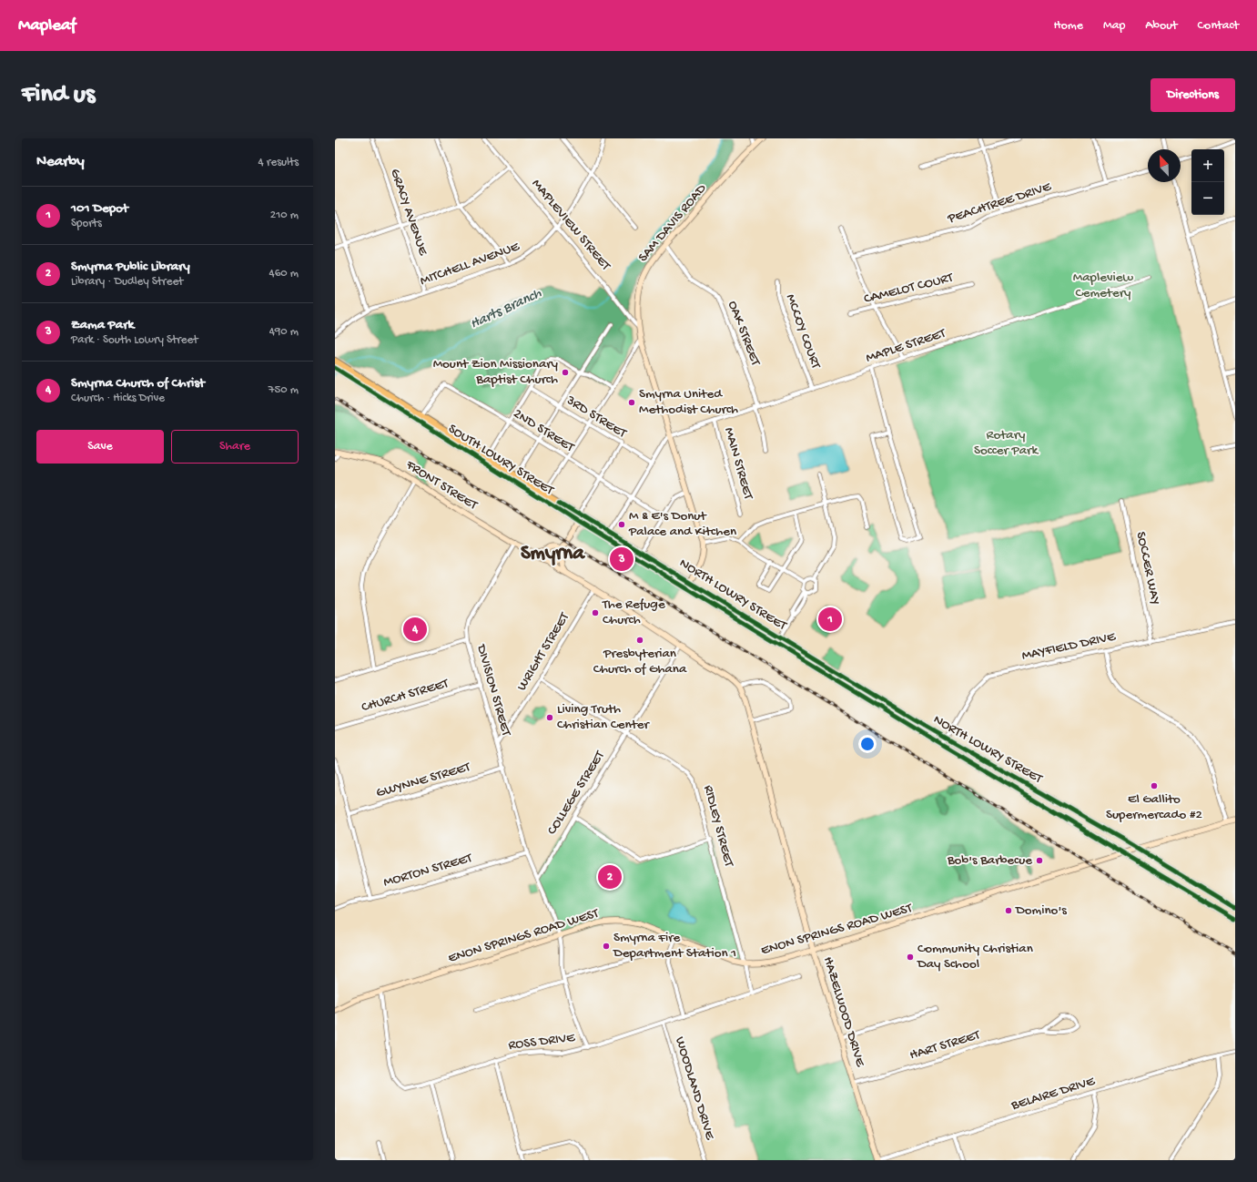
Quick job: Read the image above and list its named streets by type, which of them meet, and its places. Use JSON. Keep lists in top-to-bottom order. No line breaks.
{"streets":{"main road":["SOUTH LOWRY STREET","NORTH LOWRY STREET"],"street":["PEACHTREE DRIVE","GRACY AVENUE","SAM DAVIS ROAD","MAPLEVIEW STREET","MITCHELL AVENUE","CAMELOT COURT","MCCOY COURT","OAK STREET","MAPLE STREET","3RD STREET","2ND STREET","MAIN STREET","FRONT STREET","SOCCER WAY","MAYFIELD DRIVE","WRIGHT STREET","DIVISION STREET","CHURCH STREET","GWYNNE STREET","COLLEGE STREET","RIDLEY STREET","MORTON STREET","ENON SPRINGS ROAD WEST","HAZELWOOD DRIVE","ROSS DRIVE","HART STREET","WOODLAND DRIVE","BELAIRE DRIVE"]},"crossings":[["GRACY AVENUE","MITCHELL AVENUE"],["SAM DAVIS ROAD","MAPLEVIEW STREET"],["SAM DAVIS ROAD","OAK STREET"],["SAM DAVIS ROAD","MAPLE STREET"],["SAM DAVIS ROAD","SOUTH LOWRY STREET"],["SAM DAVIS ROAD","NORTH LOWRY STREET"],["MAPLEVIEW STREET","MITCHELL AVENUE"],["MCCOY COURT","MAPLE STREET"],["OAK STREET","MAPLE STREET"],["MAPLE STREET","MAIN STREET"],["SOUTH LOWRY STREET","NORTH LOWRY STREET"],["SOUTH LOWRY STREET","MAYFIELD DRIVE"],["SOUTH LOWRY STREET","ENON SPRINGS ROAD WEST"],["FRONT STREET","WRIGHT STREET"],["FRONT STREET","DIVISION STREET"],["FRONT STREET","COLLEGE STREET"],["FRONT STREET","HAZELWOOD DRIVE"],["SOCCER WAY","MAYFIELD DRIVE"],["NORTH LOWRY STREET","MAYFIELD DRIVE"],["NORTH LOWRY STREET","ENON SPRINGS ROAD WEST"],["WRIGHT STREET","DIVISION STREET"],["WRIGHT STREET","RIDLEY STREET"],["DIVISION STREET","CHURCH STREET"],["DIVISION STREET","GWYNNE STREET"],["DIVISION STREET","MORTON STREET"],["COLLEGE STREET","RIDLEY STREET"],["COLLEGE STREET","HAZELWOOD DRIVE"],["RIDLEY STREET","ENON SPRINGS ROAD WEST"],["RIDLEY STREET","ROSS DRIVE"],["ENON SPRINGS ROAD WEST","HAZELWOOD DRIVE"],["ENON SPRINGS ROAD WEST","ROSS DRIVE"],["HAZELWOOD DRIVE","HART STREET"],["HAZELWOOD DRIVE","BELAIRE DRIVE"],["ROSS DRIVE","WOODLAND DRIVE"]],"districts":["Smyrna"],"water":["Harts Branch"],"parks":["Mapleview Cemetery","Rotary Soccer Park"],"places":["Mount Zion Missionary Baptist Church","Smyrna United Methodist Church","M & E's Donut Palace and Kitchen","The Refuge Church","Presbyterian Church of Ghana","Living Truth Christian Center","El Gallito Supermercado #2","Bob's Barbecue","Domino's","Smyrna Fire Department Station 1","Community Christian Day School"],"north":"top left","page":{"header":"Mapleaf","nav":["Home","Map","About","Contact"],"buttons":["Directions",["Save","Share"]],"title":"Find us","heading":["Nearby","4 results"],"map_buttons":["+","−"],"list":[{"mark":"1","name":"101 Depot","note":"Sports","value":"210 m"},{"mark":"2","name":"Smyrna Public Library","note":"Library · Dudley Street","value":"460 m"},{"mark":"3","name":"Zama Park","note":"Park · South Lowry Street","value":"490 m"},{"mark":"4","name":"Smyrna Church of Christ","note":"Church · Hicks Drive","value":"750 m"}],"pins":["3","1","4","2"]}}
